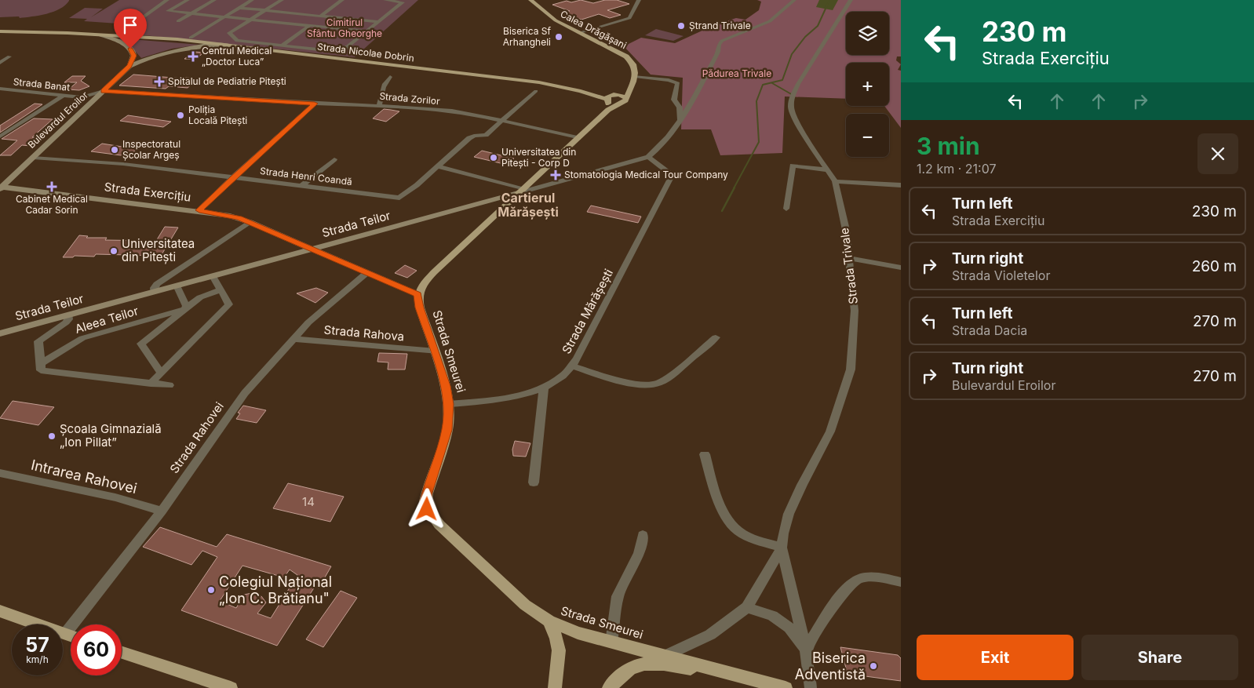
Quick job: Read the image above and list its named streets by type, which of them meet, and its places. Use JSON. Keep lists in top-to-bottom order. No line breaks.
{"streets":{"main road":["Calea Drăgășani","Strada Nicolae Dobrin","Strada Smeurei"],"street":["Strada Banat","Strada Zorilor","Bulevardul Eroilor","Strada Henri Coandă","Strada Exercițiu","Strada Teilor","Strada Trivale","Strada Mărășești","Aleea Teilor","Strada Rahova","Strada Rahovei","Intrarea Rahovei"]},"crossings":[["Strada Nicolae Dobrin","Bulevardul Eroilor"],["Strada Banat","Strada Zorilor"],["Strada Banat","Bulevardul Eroilor"],["Strada Zorilor","Strada Henri Coandă"],["Bulevardul Eroilor","Strada Henri Coandă"],["Bulevardul Eroilor","Strada Exercițiu"],["Strada Exercițiu","Strada Teilor"],["Strada Exercițiu","Strada Smeurei"],["Strada Exercițiu","Strada Rahovei"],["Strada Teilor","Strada Mărășești"],["Strada Teilor","Aleea Teilor"],["Strada Trivale","Strada Smeurei"],["Strada Mărășești","Strada Smeurei"],["Strada Rahova","Strada Smeurei"],["Strada Rahova","Strada Rahovei"],["Strada Rahovei","Intrarea Rahovei"]],"districts":["Cartierul Mărășești"],"parks":["Cimitirul Sfântu Gheorghe","Pădurea Trivale"],"places":{"other":["Ștrand Trivale","Biserica Sf Arhangheli","Poliția Locală Pitești","Inspectoratul Școlar Argeș","Universitatea din Pitești - Corp D","Universitatea din Pitești","Școala Gimnazială „Ion Pillat”","Colegiul Național „Ion C. Brătianu\"","Biserica Adventistă"],"health":["Centrul Medical „Doctor Luca”","Spitalul de Pediatrie Pitești","Stomatologia Medical Tour Company","Cabinet Medical Cadar Sorin"]},"house_numbers":["14"],"page":{"turn":["230 m","Strada Exercițiu"],"map_buttons":["+","−"],"heading":["3 min","1.2 km · 21:07"],"list":[{"name":"Turn left","note":"Strada Exercițiu","value":"230 m"},{"name":"Turn right","note":"Strada Violetelor","value":"260 m"},{"name":"Turn left","note":"Strada Dacia","value":"270 m"},{"name":"Turn right","note":"Bulevardul Eroilor","value":"270 m"}],"speed":"57 km/h","limit":"60","buttons":["Exit","Share"]}}
